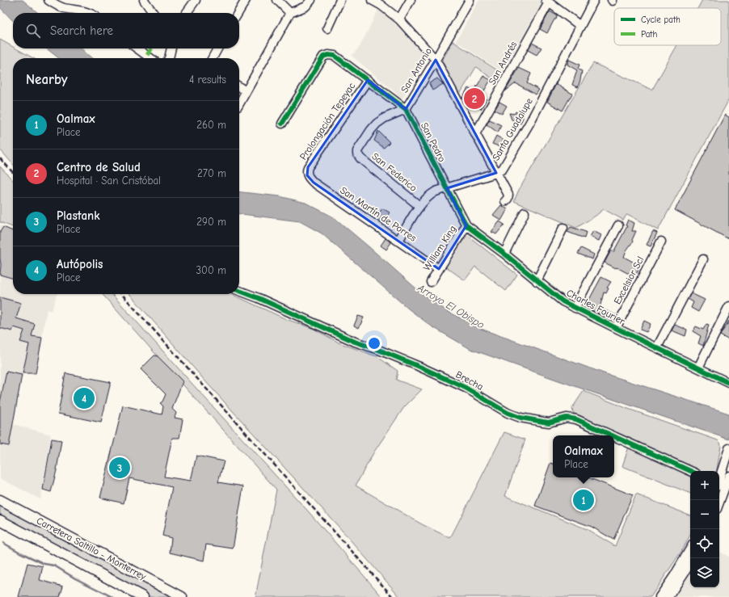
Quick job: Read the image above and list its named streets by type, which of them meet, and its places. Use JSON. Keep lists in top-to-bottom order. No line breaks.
{"streets":{"main road":["Carretera Saltillo - Monterrey"],"street":["San Andrés","San Antonio","Prolongación Tepeyac","Santa Guadalupe","San Pedro","San Federico","San Martín de Porres","William King","Excelsior Scl","Charles Fourier","Brecha"]},"crossings":[["San Antonio","San Pedro"],["San Antonio","San Federico"],["Prolongación Tepeyac","San Pedro"],["Prolongación Tepeyac","San Martín de Porres"],["Santa Guadalupe","San Pedro"],["Santa Guadalupe","San Federico"],["Santa Guadalupe","San Martín de Porres"],["San Pedro","William King"],["San Pedro","Charles Fourier"],["San Martín de Porres","William King"],["William King","Charles Fourier"],["Excelsior Scl","Charles Fourier"]],"water":["Arroyo El Obispo"],"legend":["Cycle path","Path"],"page":{"search":"Search here","heading":["Nearby","4 results"],"pins":["2","4","3","1"],"list":[{"mark":"1","name":"Oalmax","note":"Place","value":"260 m"},{"mark":"2","name":"Centro de Salud","note":"Hospital · San Cristóbal","value":"270 m"},{"mark":"3","name":"Plastank","note":"Place","value":"290 m"},{"mark":"4","name":"Autópolis","note":"Place","value":"300 m"}],"popup":["Oalmax","Place"],"map_buttons":["+","−"]}}
